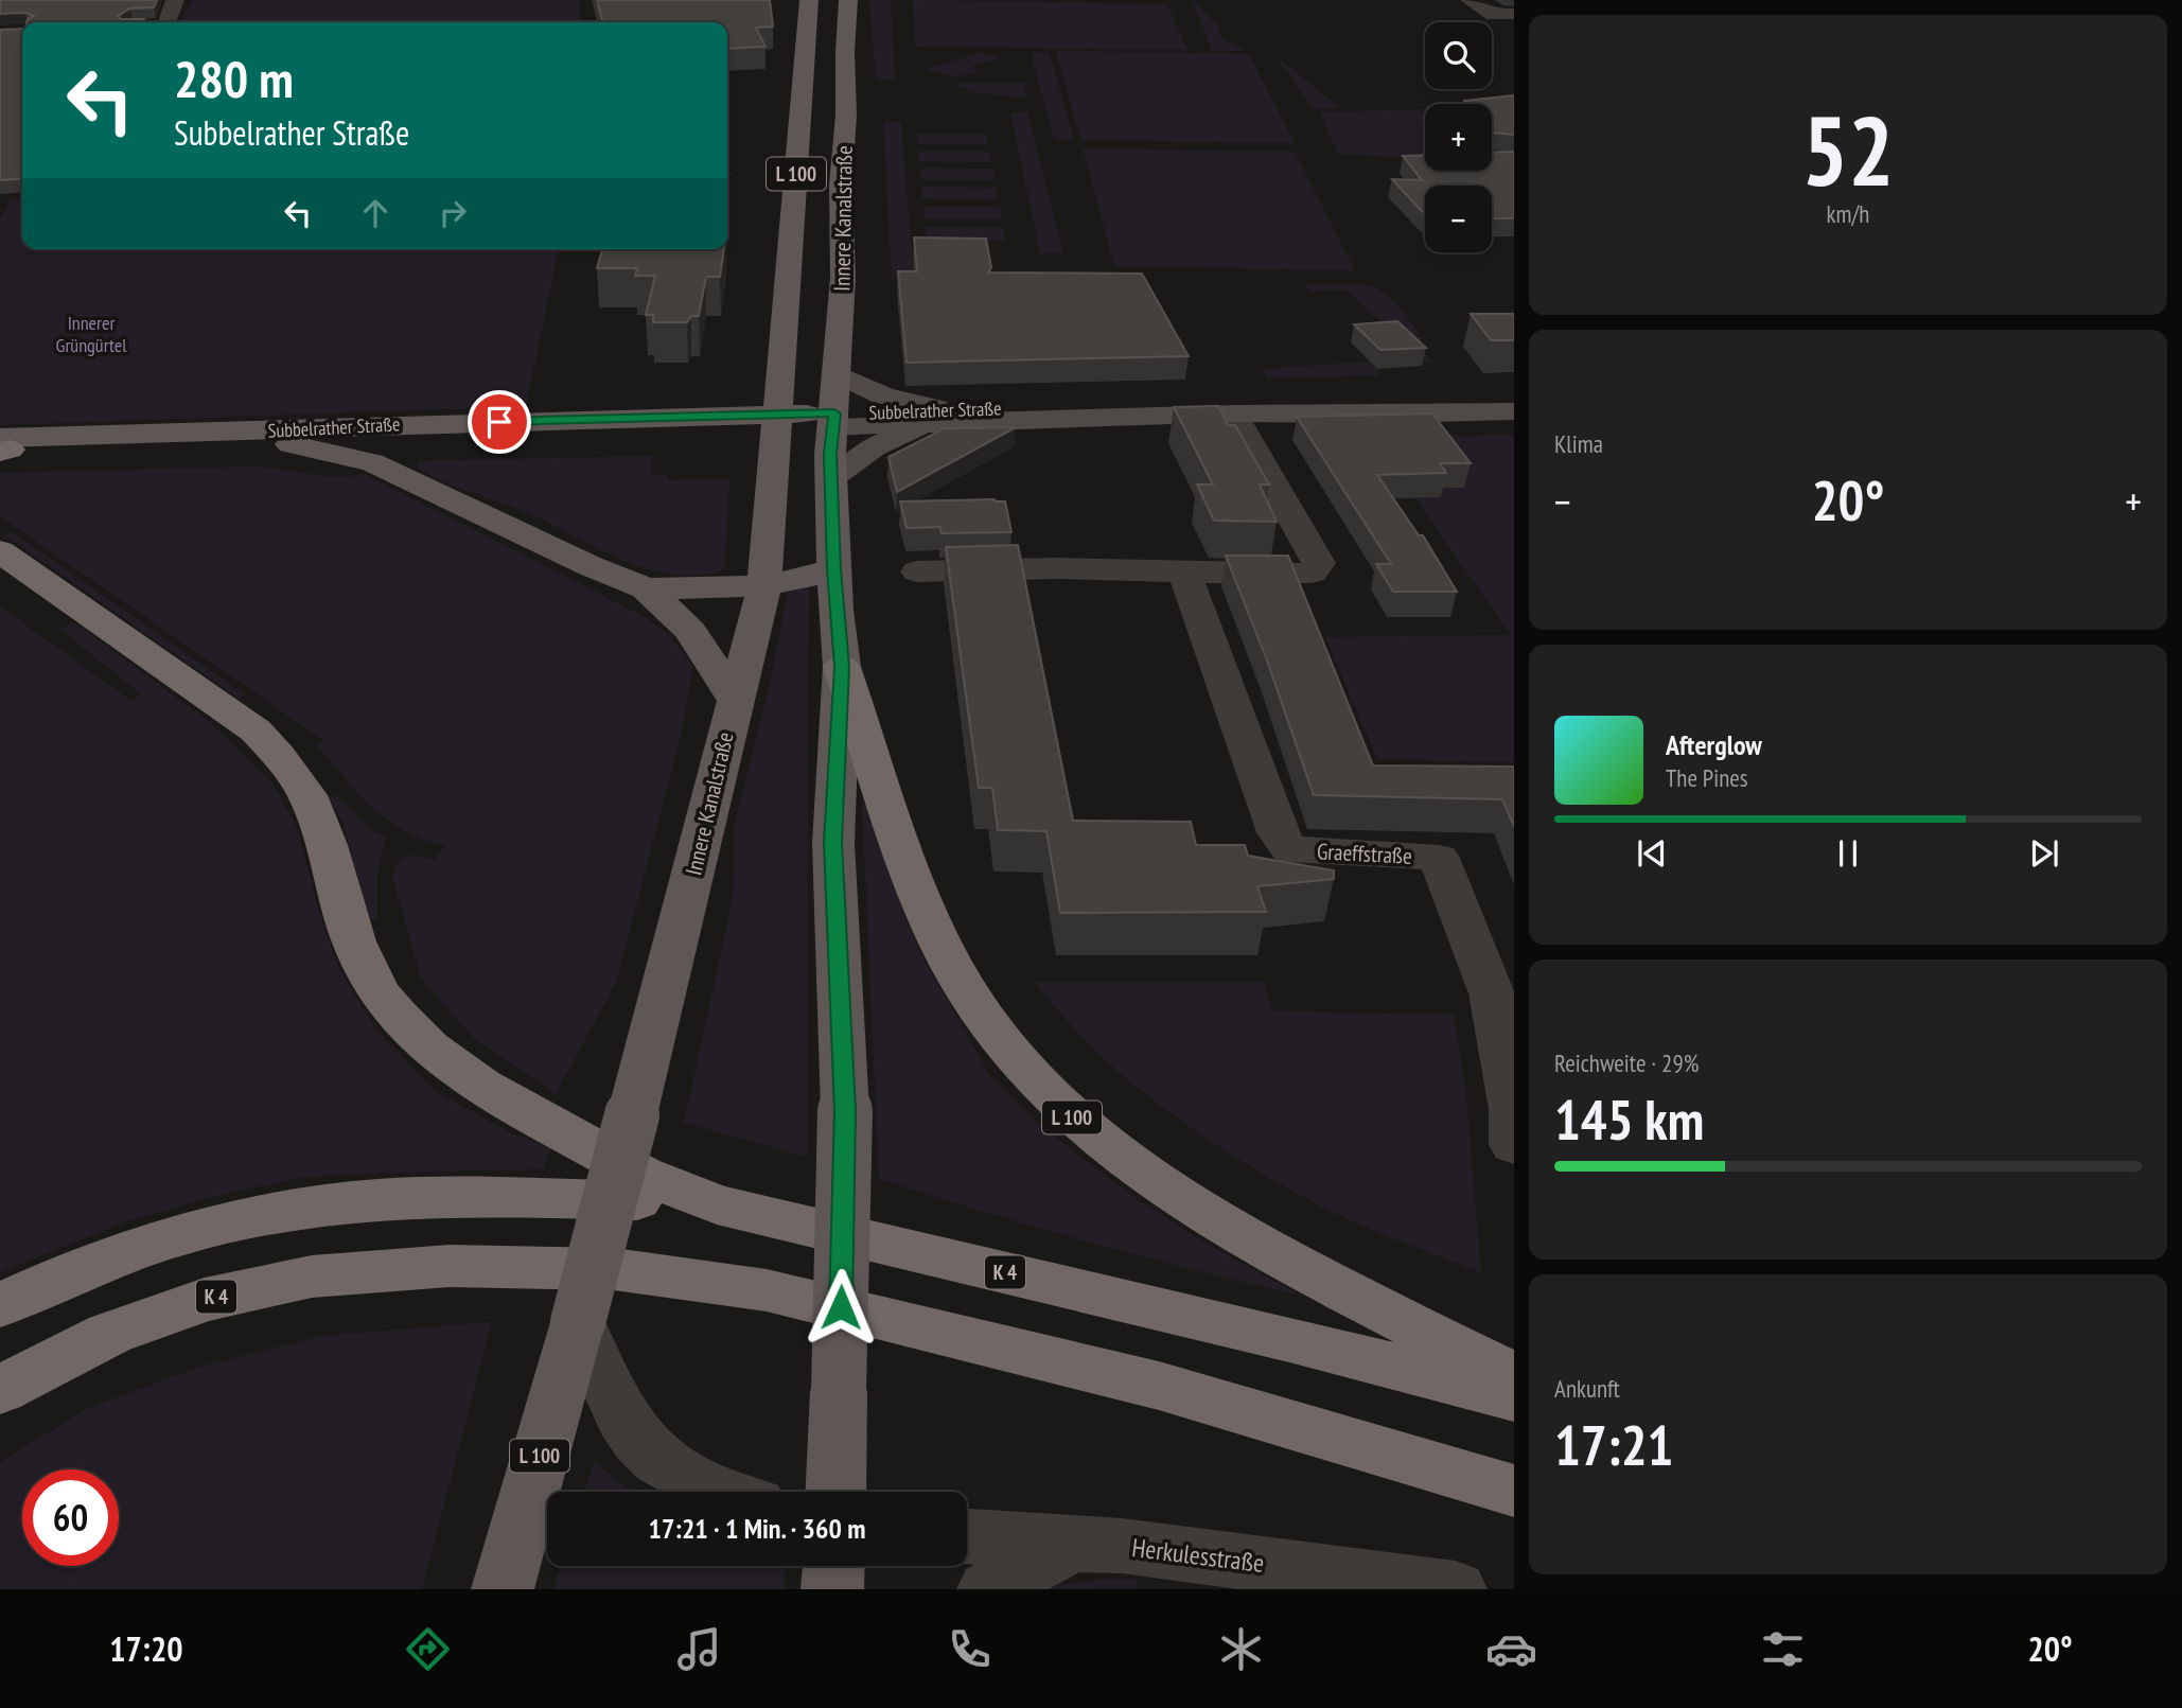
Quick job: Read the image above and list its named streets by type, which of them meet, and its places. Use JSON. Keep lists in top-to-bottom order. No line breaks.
{"streets":{"highway":["L 100","K 4"],"main road":["Innere Kanalstraße","Subbelrather Straße"],"street":["Graeffstraße","Herkulesstraße"]},"crossings":[["L 100","Innere Kanalstraße"],["Innere Kanalstraße","Subbelrather Straße"]],"parks":["Innerer Grüngürtel"],"page":{"tile":[["52","km/h"],"Klima",["Reichweite · 29%","145 km"],["Ankunft","17:21"]],"map_buttons":["+","−"],"turn":["280 m","Subbelrather Straße"],"heat":["−","20°","+"],"song":["Afterglow","The Pines"],"limit":"60","trip":"17:21 · 1 Min. · 360 m","tabs":["17:20","20°"]}}
